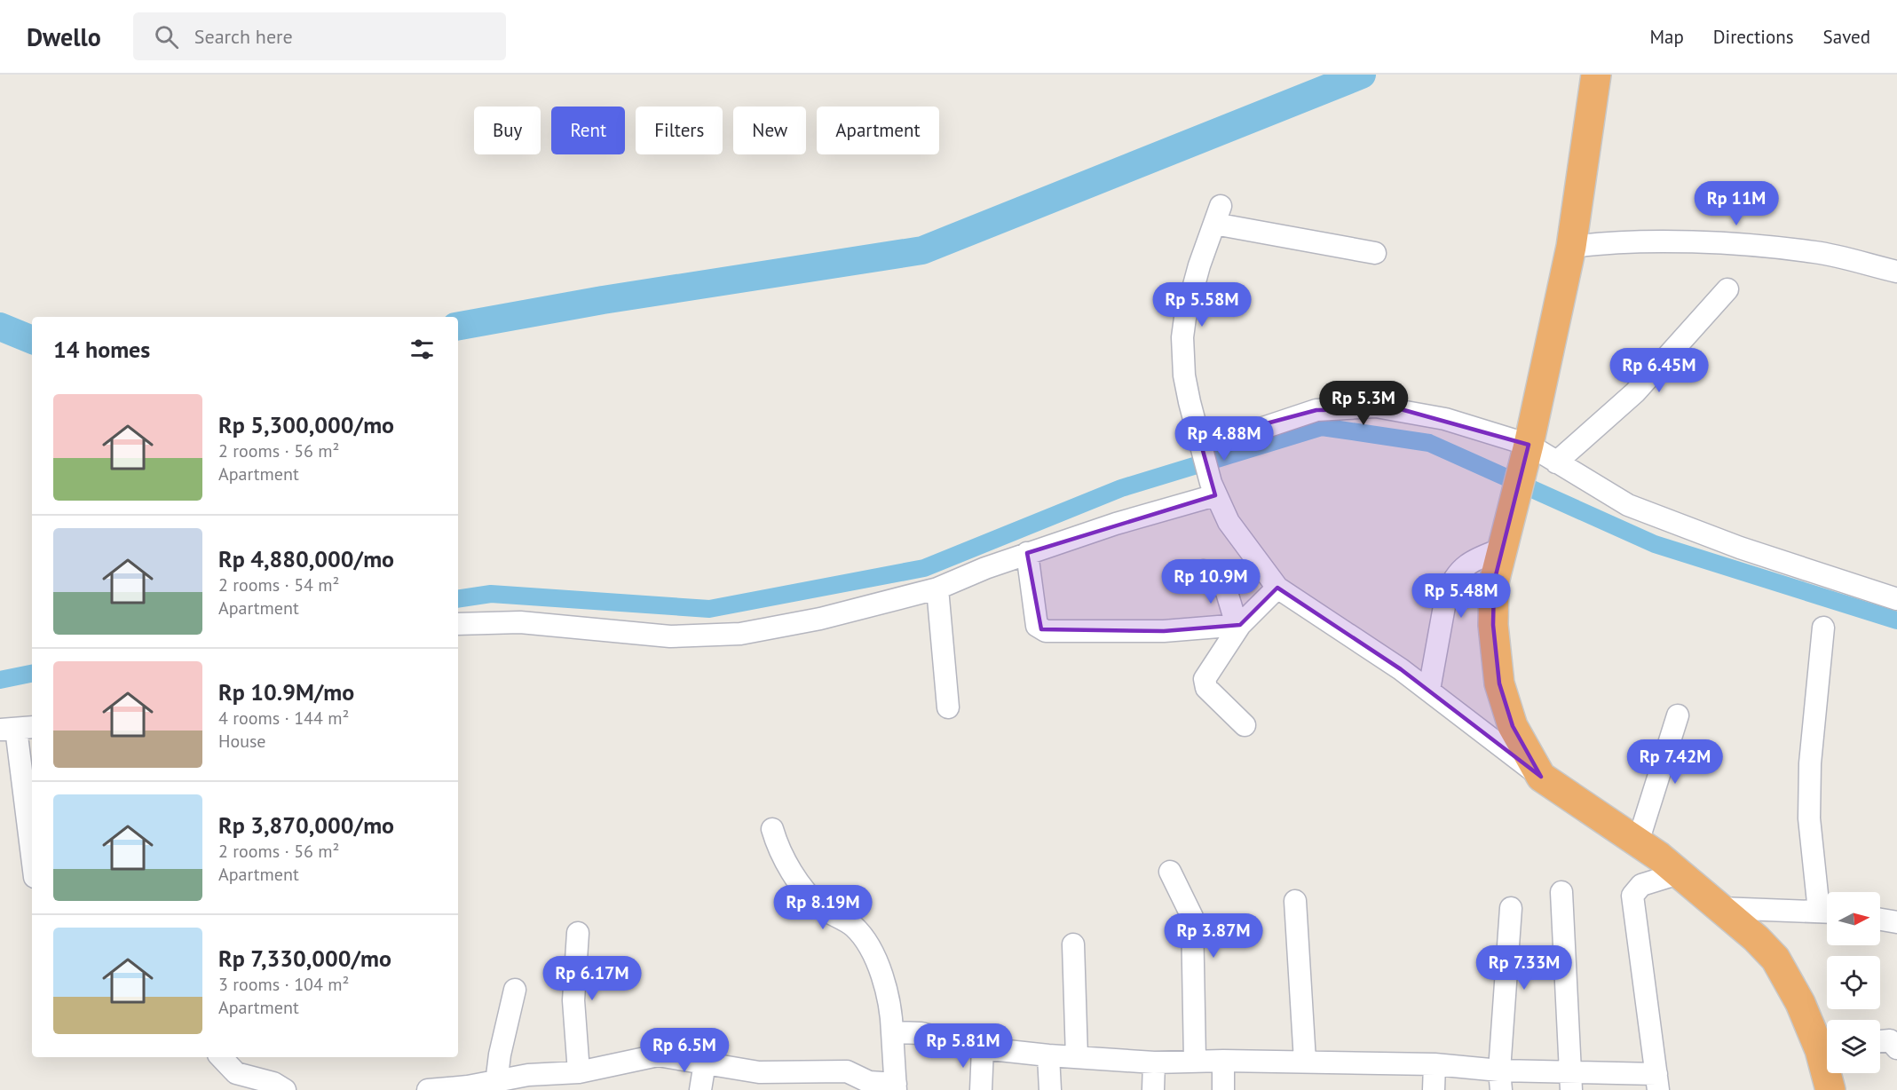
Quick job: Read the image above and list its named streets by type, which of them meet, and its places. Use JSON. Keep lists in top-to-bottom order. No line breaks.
{"north":"right","page":{"header":"Dwello","search":"Search here","nav":["Map","Directions","Saved"],"chip":["Buy","Rent","Filters","New","Apartment"],"price":["Rp 11M","Rp 5.58M","Rp 6.45M","Rp 5.3M","Rp 4.88M","Rp 10.9M","Rp 5.48M","Rp 7.42M","Rp 8.19M","Rp 3.87M","Rp 7.33M","Rp 6.17M","Rp 5.81M","Rp 6.5M"],"heading":"14 homes","list":[{"name":"Rp 5,300,000/mo","note":"2 rooms · 56 m² · Apartment"},{"name":"Rp 4,880,000/mo","note":"2 rooms · 54 m² · Apartment"},{"name":"Rp 10.9M/mo","note":"4 rooms · 144 m² · House"},{"name":"Rp 3,870,000/mo","note":"2 rooms · 56 m² · Apartment"},{"name":"Rp 7,330,000/mo","note":"3 rooms · 104 m² · Apartment"}]}}
